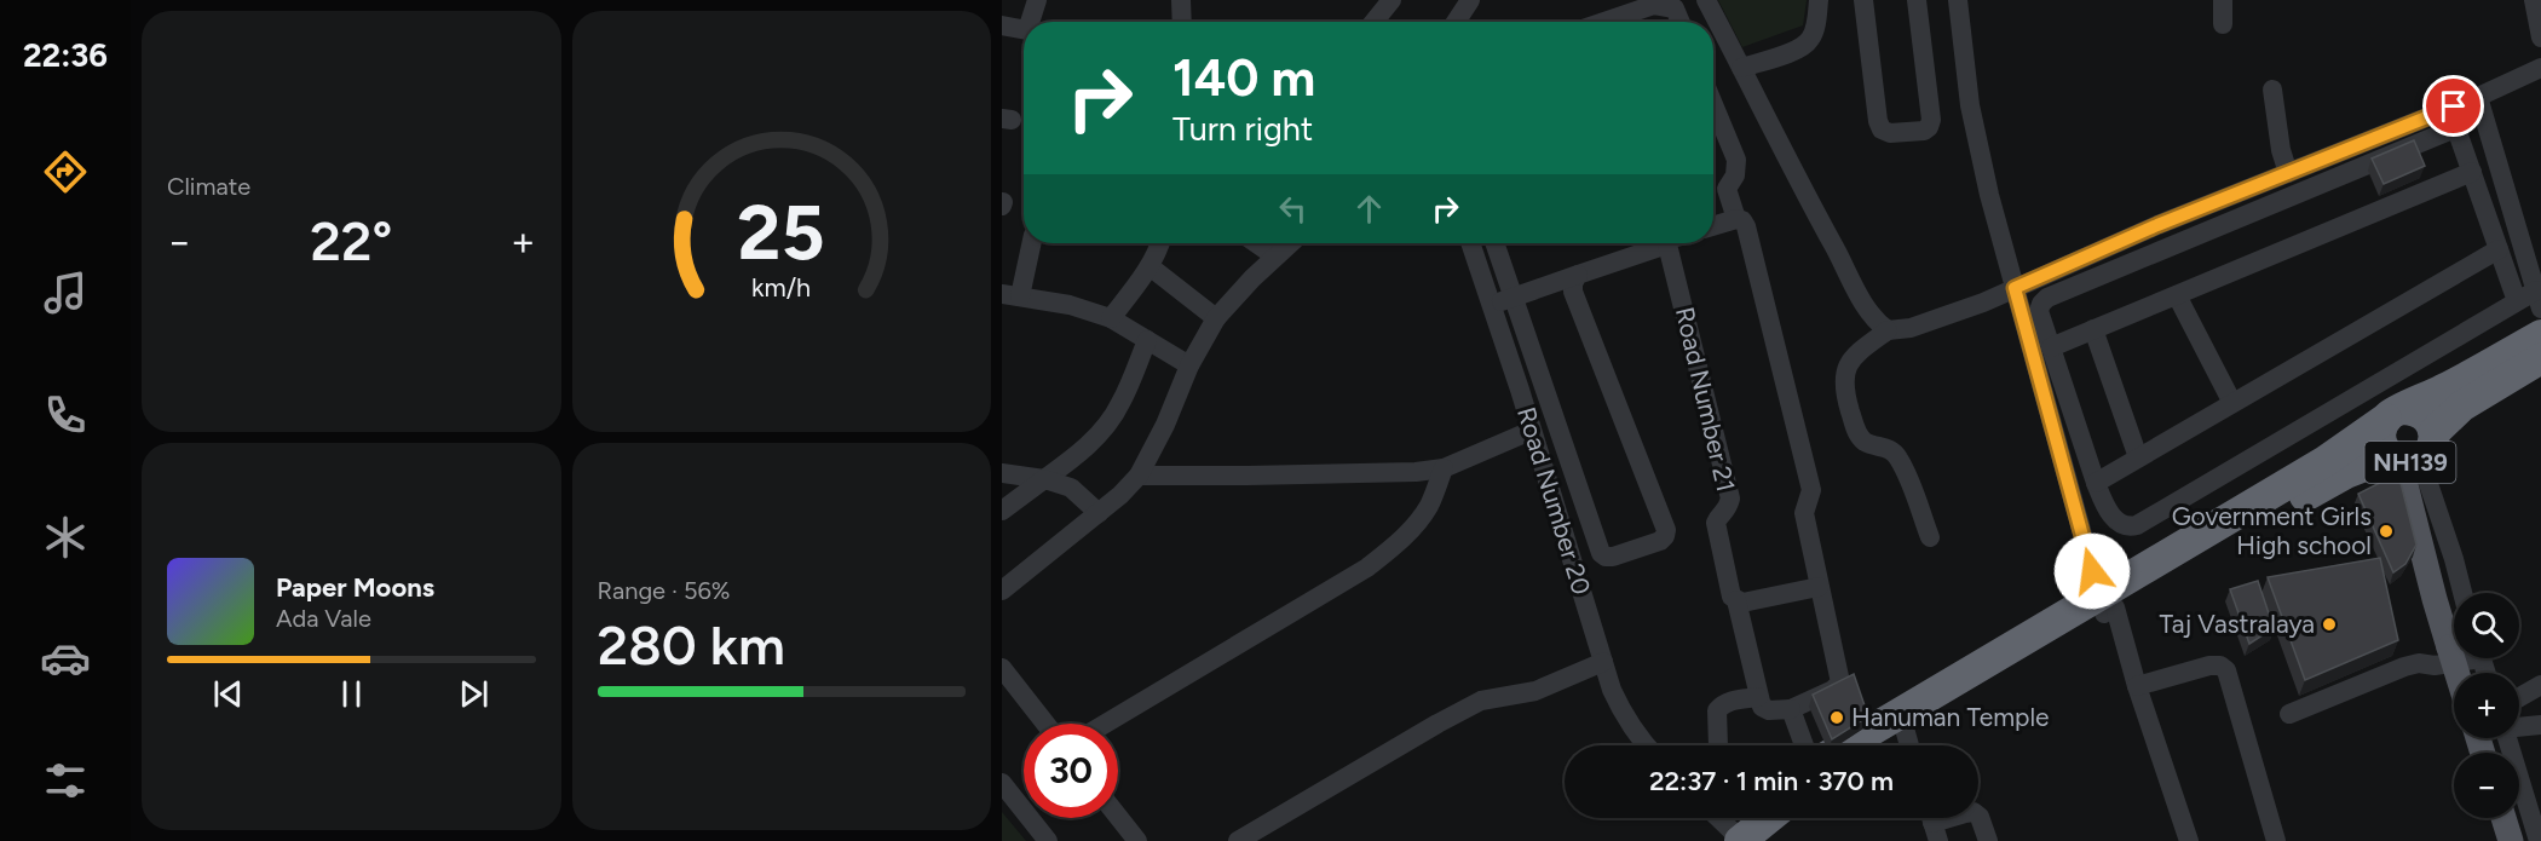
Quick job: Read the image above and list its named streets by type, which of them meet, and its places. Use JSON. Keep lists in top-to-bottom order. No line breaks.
{"streets":{"highway":["NH139"],"street":["Road Number 21","Road Number 20"]},"places":["Government Girls High school","Taj Vastralaya","Hanuman Temple"],"page":{"tabs":"22:36","tile":["Climate",["Range · 56%","280 km"]],"turn":["140 m","Turn right"],"heat":["−","22°","+"],"song":["Paper Moons","Ada Vale"],"map_buttons":["+","−"],"limit":"30","trip":"22:37 · 1 min · 370 m","gauge":["25","km/h"]}}
